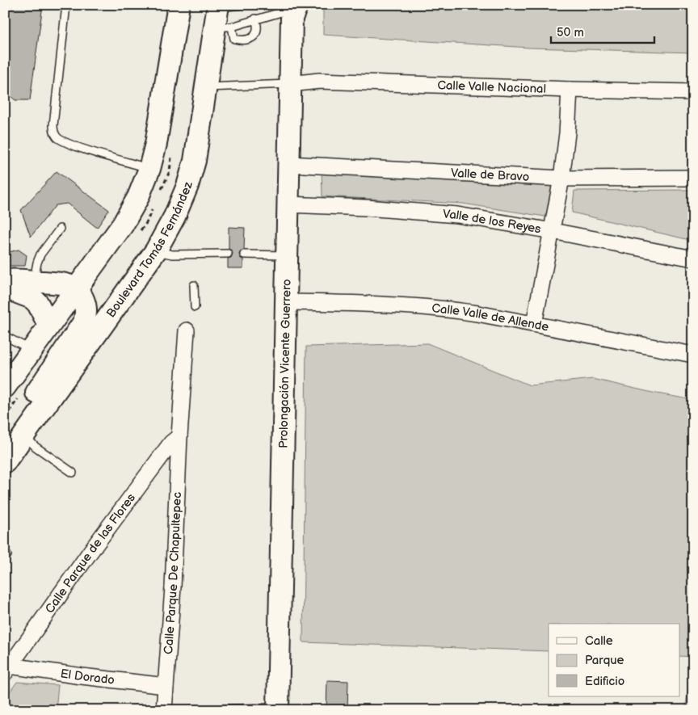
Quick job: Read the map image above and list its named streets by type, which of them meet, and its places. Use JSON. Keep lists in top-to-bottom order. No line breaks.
{"streets":{"main road":["Boulevard Tomás Fernández","Prolongación Vicente Guerrero"],"street":["Calle Valle Nacional","Valle de Bravo","Valle de los Reyes","Calle Valle de Allende","Calle Parque de las Flores","Calle Parque De Chapultepec","El Dorado"]},"crossings":[["Calle Valle Nacional","Prolongación Vicente Guerrero"],["Valle de Bravo","Prolongación Vicente Guerrero"],["Valle de los Reyes","Prolongación Vicente Guerrero"],["Calle Valle de Allende","Prolongación Vicente Guerrero"],["Calle Parque de las Flores","Calle Parque De Chapultepec"],["Calle Parque de las Flores","El Dorado"],["Calle Parque De Chapultepec","El Dorado"]],"legend":["Calle","Parque","Edificio"],"scale_bar":"50 m"}
